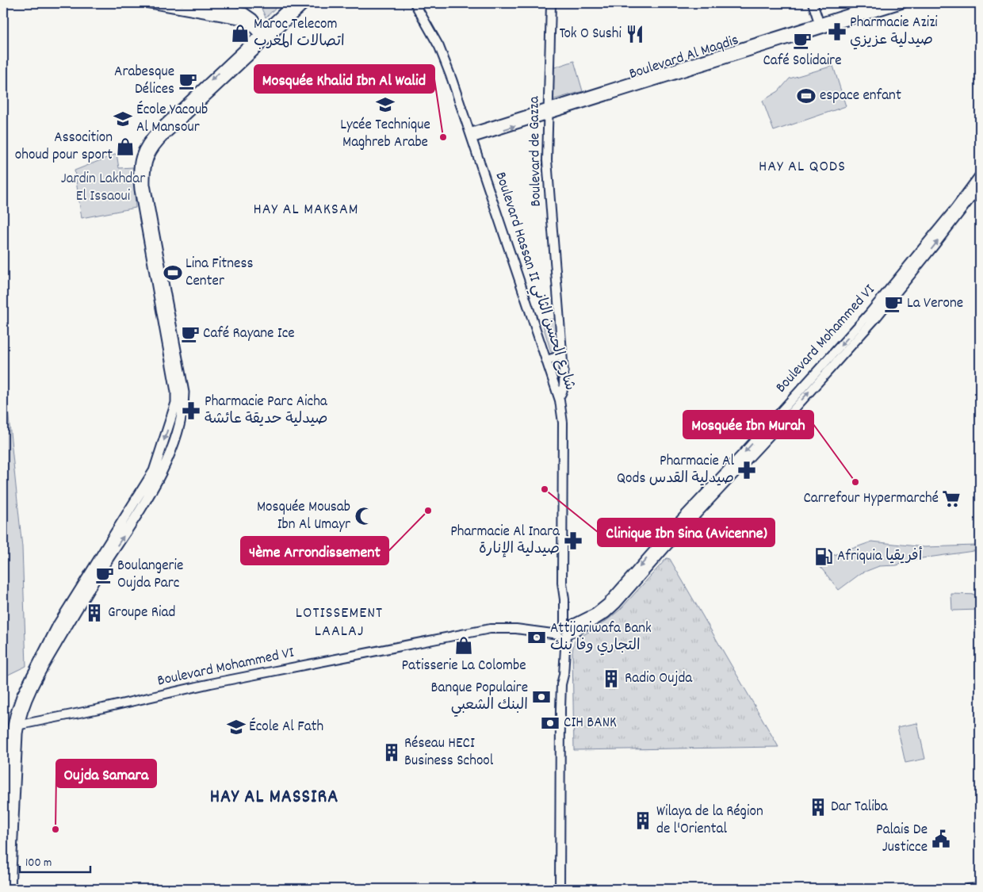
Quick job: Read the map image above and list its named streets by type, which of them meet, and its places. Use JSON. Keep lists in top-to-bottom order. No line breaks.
{"streets":{"main road":["Boulevard Al Maqdis","Boulevard de Gazza","Boulevard Hassan II شارع الحسن الثاني","Boulevard Mohammed VI"]},"crossings":[["Boulevard Al Maqdis","Boulevard de Gazza"],["Boulevard Al Maqdis","Boulevard Hassan II شارع الحسن الثاني"],["Boulevard de Gazza","Boulevard Hassan II شارع الحسن الثاني"],["Boulevard Hassan II شارع الحسن الثاني","Boulevard Mohammed VI"]],"districts":["HAY AL QODS","HAY AL MAKSAM","LOTISSEMENT LAALAJ","HAY AL MASSIRA"],"parks":["Jardin Lakhdar El Issaoui"],"places":{"pharmacy":["Pharmacie Azizi صيدلية عزيزي","Pharmacie Parc Aicha صيدلية حديقة عائشة","Pharmacie Al Qods صيدلية القدس","Pharmacie Al Inara صيدلية الإنارة"],"shop":["Maroc Telecom اتصالات المغرب","Assocition ohoud pour sport","Patisserie La Colombe"],"restaurant":["Tok O Sushi"],"cafe":["Café Solidaire","Arabesque Délices","La Verone","Café Rayane Ice","Boulangerie Oujda Parc"],"sports":["espace enfant","Lina Fitness Center"],"school or university":["Lycée Technique Maghreb Arabe","École Yacoub Al Mansour","École Al Fath"],"other":["Mosquée Khalid Ibn Al Walid","Mosquée Ibn Murah","Clinique Ibn Sina (Avicenne)","4ème Arrondissement","Oujda Samara"],"supermarket":["Carrefour Hypermarché"],"mosque":["Mosquée Mousab Ibn Al Umayr"],"fuel station":["Afriquia أفريقيا"],"building":["Groupe Riad","Radio Oujda","Réseau HECI Business School","Dar Taliba","Wilaya de la Région de l'Oriental"],"bank":["Attijariwafa Bank التجاري وفا بنك","Banque Populaire البنك الشعبي","CIH BANK"],"public building":["Palais De Justicce"]},"scale_bar":"100 m"}
